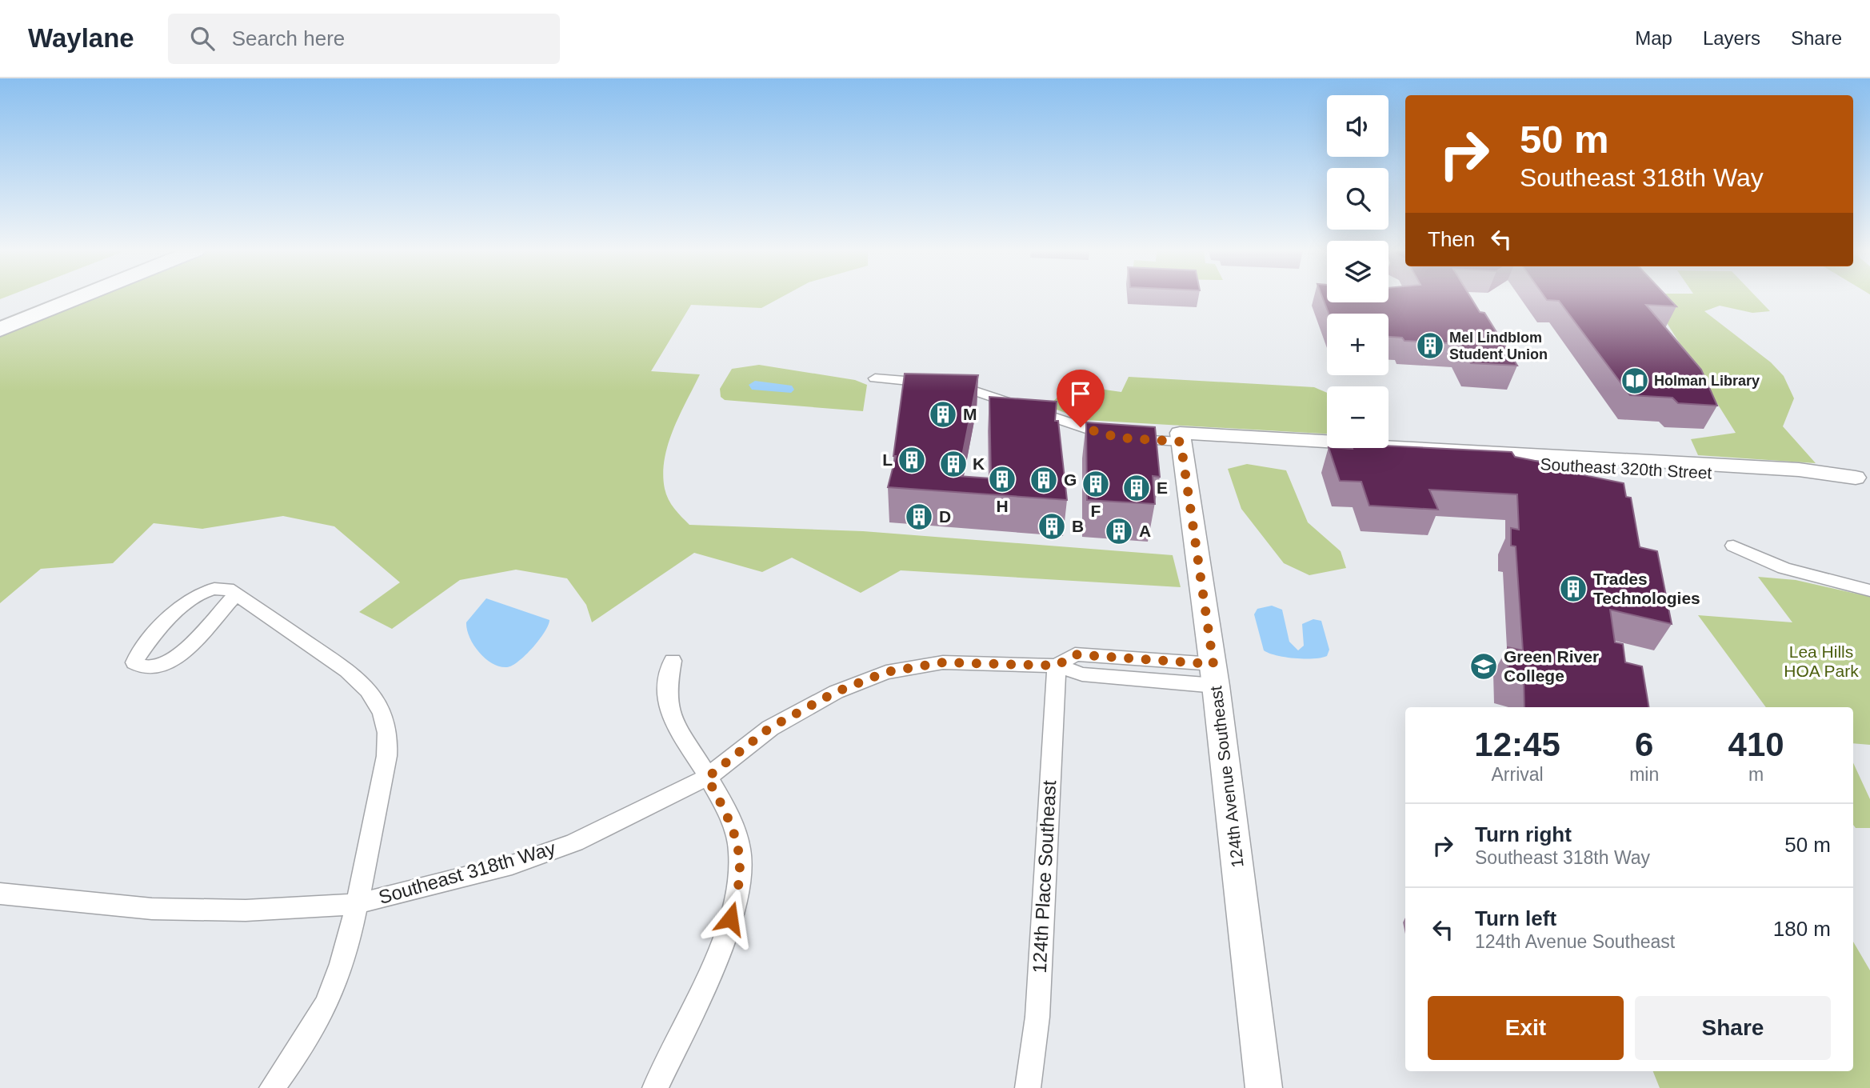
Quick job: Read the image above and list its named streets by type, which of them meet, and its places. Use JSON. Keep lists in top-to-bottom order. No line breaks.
{"streets":{"street":["Southeast 320th Street","124th Avenue Southeast","Southeast 318th Way","124th Place Southeast"]},"crossings":[["Southeast 320th Street","124th Avenue Southeast"],["124th Avenue Southeast","Southeast 318th Way"],["Southeast 318th Way","124th Place Southeast"]],"parks":["Lea Hills HOA Park"],"places":{"building":["Mel Lindblom Student Union","M","L","K","H","G","F","E","D","B","A","Trades Technologies"],"library":["Holman Library"],"school or university":["Green River College"]},"page":{"header":"Waylane","search":"Search here","nav":["Map","Layers","Share"],"map_buttons":["+","−"],"turn":["50 m","Southeast 318th Way"],"then":"Then","eta":["12:45","Arrival","6","min","410","m"],"list":[{"name":"Turn right","note":"Southeast 318th Way","value":"50 m"},{"name":"Turn left","note":"124th Avenue Southeast","value":"180 m"}],"buttons":["Exit","Share"]}}
